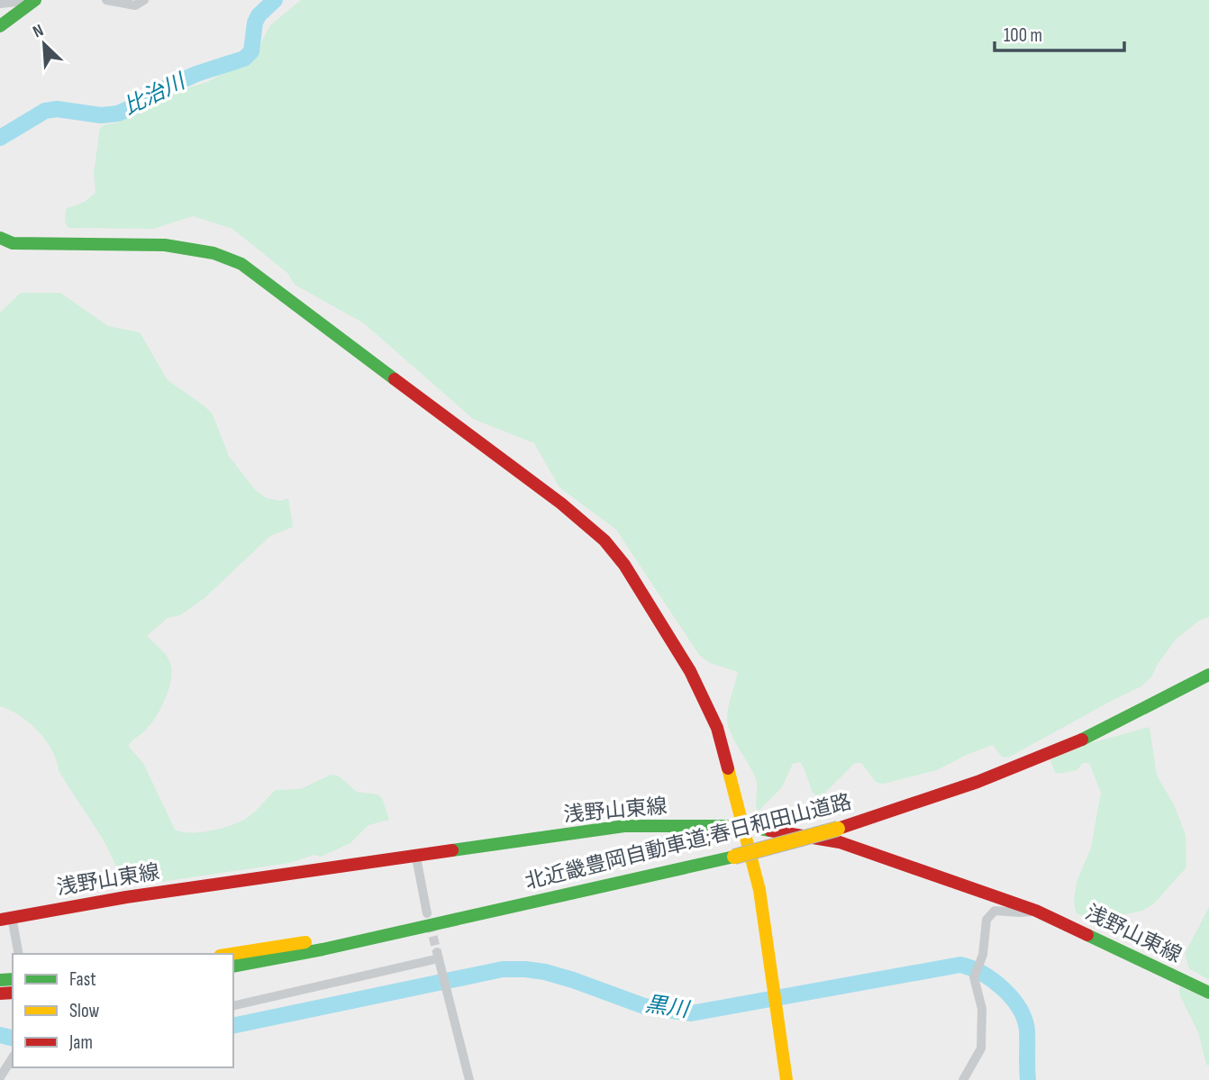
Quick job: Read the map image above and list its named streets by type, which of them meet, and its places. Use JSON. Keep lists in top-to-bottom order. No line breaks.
{"streets":{"main road":["浅野山東線","北近畿豊岡自動車道;春日和田山道路"]},"water":["比治川","黒川"],"legend":["Fast","Slow","Jam"],"scale_bar":"100 m","north":"top left"}
